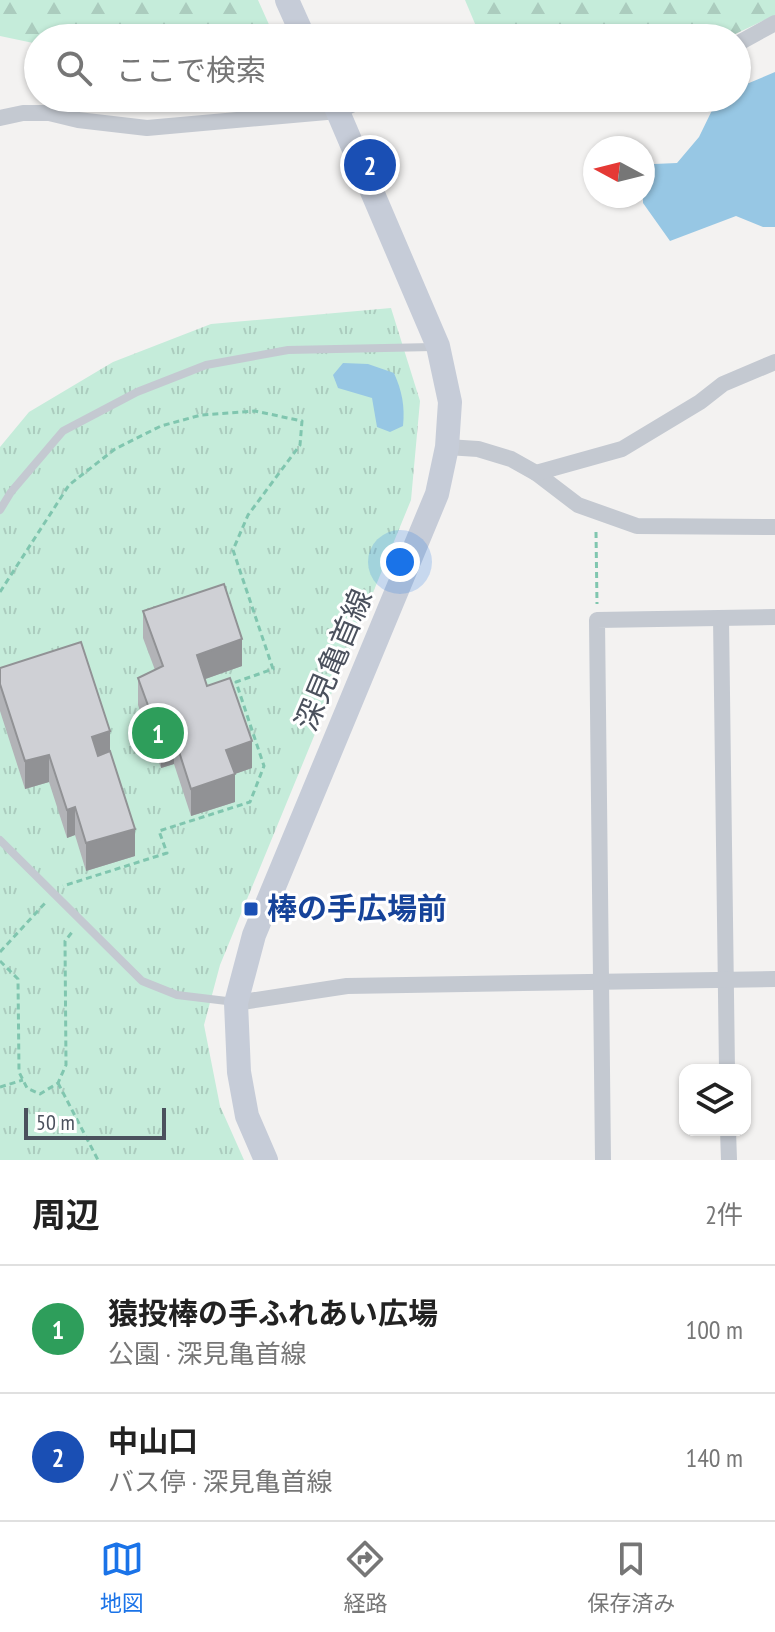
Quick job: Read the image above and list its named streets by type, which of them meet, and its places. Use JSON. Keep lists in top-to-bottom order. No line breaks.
{"streets":{"main road":["深見亀首線"]},"places":{"transit":["棒の手広場前"]},"scale_bar":"50 m","north":"left","page":{"search":"ここで検索","pins":["2","1"],"scale":"50 m","heading":["周辺","2件"],"list":[{"mark":"1","name":"猿投棒の手ふれあい広場","note":"公園 · 深見亀首線","value":"100 m"},{"mark":"2","name":"中山口","note":"バス停 · 深見亀首線","value":"140 m"}],"nav":["地図","経路","保存済み"]}}
